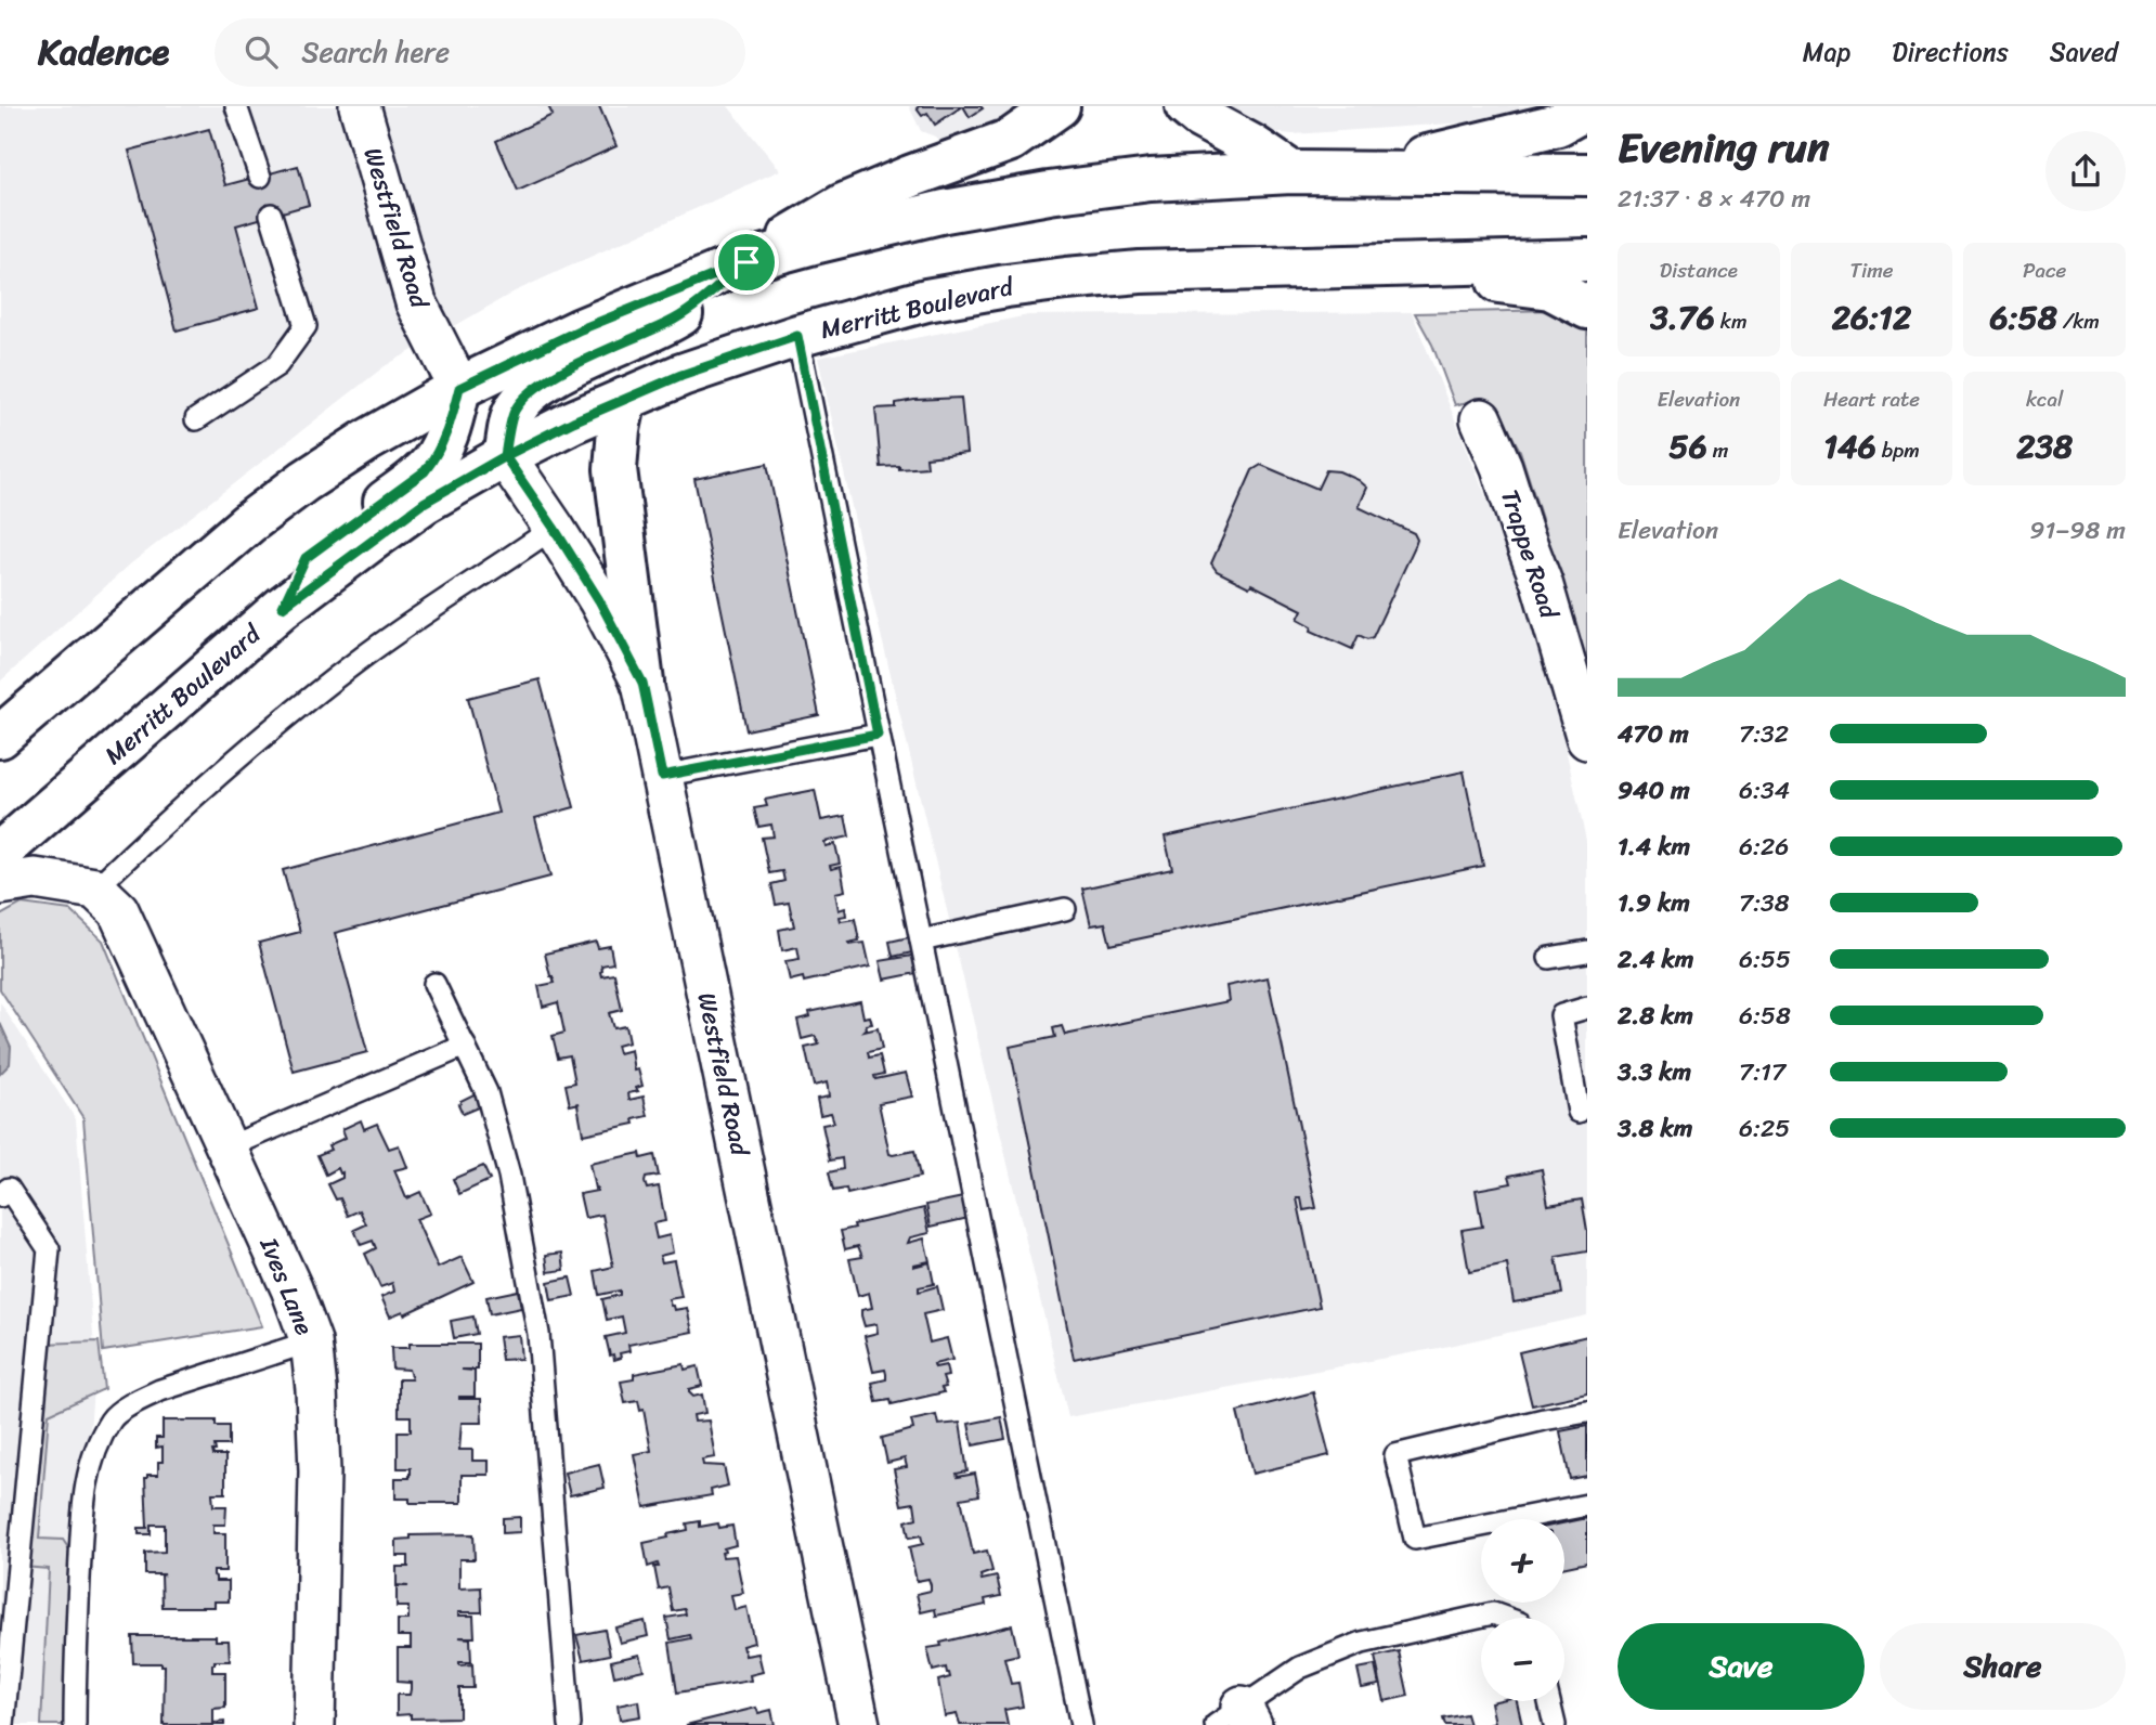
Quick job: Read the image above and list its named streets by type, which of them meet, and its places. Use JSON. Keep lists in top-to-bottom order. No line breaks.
{"streets":{"main road":["Merritt Boulevard"],"street":["Westfield Road","Trappe Road","Ives Lane"]},"crossings":[["Westfield Road","Merritt Boulevard"]],"page":{"header":"Kadence","search":"Search here","nav":["Map","Directions","Saved"],"heading":["Evening run","21:37 · 8 × 470 m"],"stats":[["Distance","3.76 km"],["Time","26:12"],["Pace","6:58 /km"],["Elevation","56 m"],["Heart rate","146 bpm"],["kcal","238"]],"chart":["Elevation","91–98 m"],"list":[{"name":"470 m","note":"7:32"},{"name":"940 m","note":"6:34"},{"name":"1.4 km","note":"6:26"},{"name":"1.9 km","note":"7:38"},{"name":"2.4 km","note":"6:55"},{"name":"2.8 km","note":"6:58"},{"name":"3.3 km","note":"7:17"},{"name":"3.8 km","note":"6:25"}],"map_buttons":["+","−"],"buttons":["Save","Share"]}}
